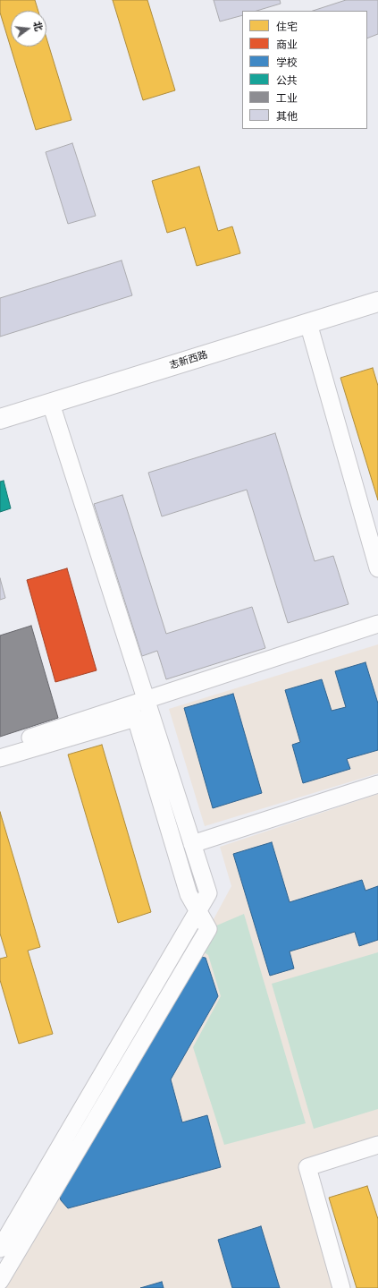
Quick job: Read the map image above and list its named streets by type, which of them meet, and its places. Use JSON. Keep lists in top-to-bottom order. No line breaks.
{"streets":{"street":["志新西路"]},"legend":["住宅","商业","学校","公共","工业","其他"],"north":"right"}
